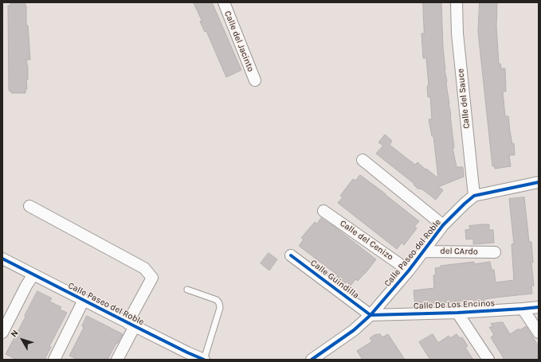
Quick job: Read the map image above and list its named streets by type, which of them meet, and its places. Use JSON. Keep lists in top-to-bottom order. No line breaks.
{"streets":{"street":["Calle del Jacinto","Calle del Sauce","Calle del Cenizo","del CArdo","Calle Paseo del Roble","Calle Guindilla","Calle De Los Encinos"]},"crossings":[["Calle del Sauce","Calle Paseo del Roble"],["Calle del Cenizo","Calle Paseo del Roble"],["del CArdo","Calle Paseo del Roble"],["Calle Paseo del Roble","Calle Guindilla"],["Calle Paseo del Roble","Calle De Los Encinos"],["Calle Guindilla","Calle De Los Encinos"]],"north":"top left"}
